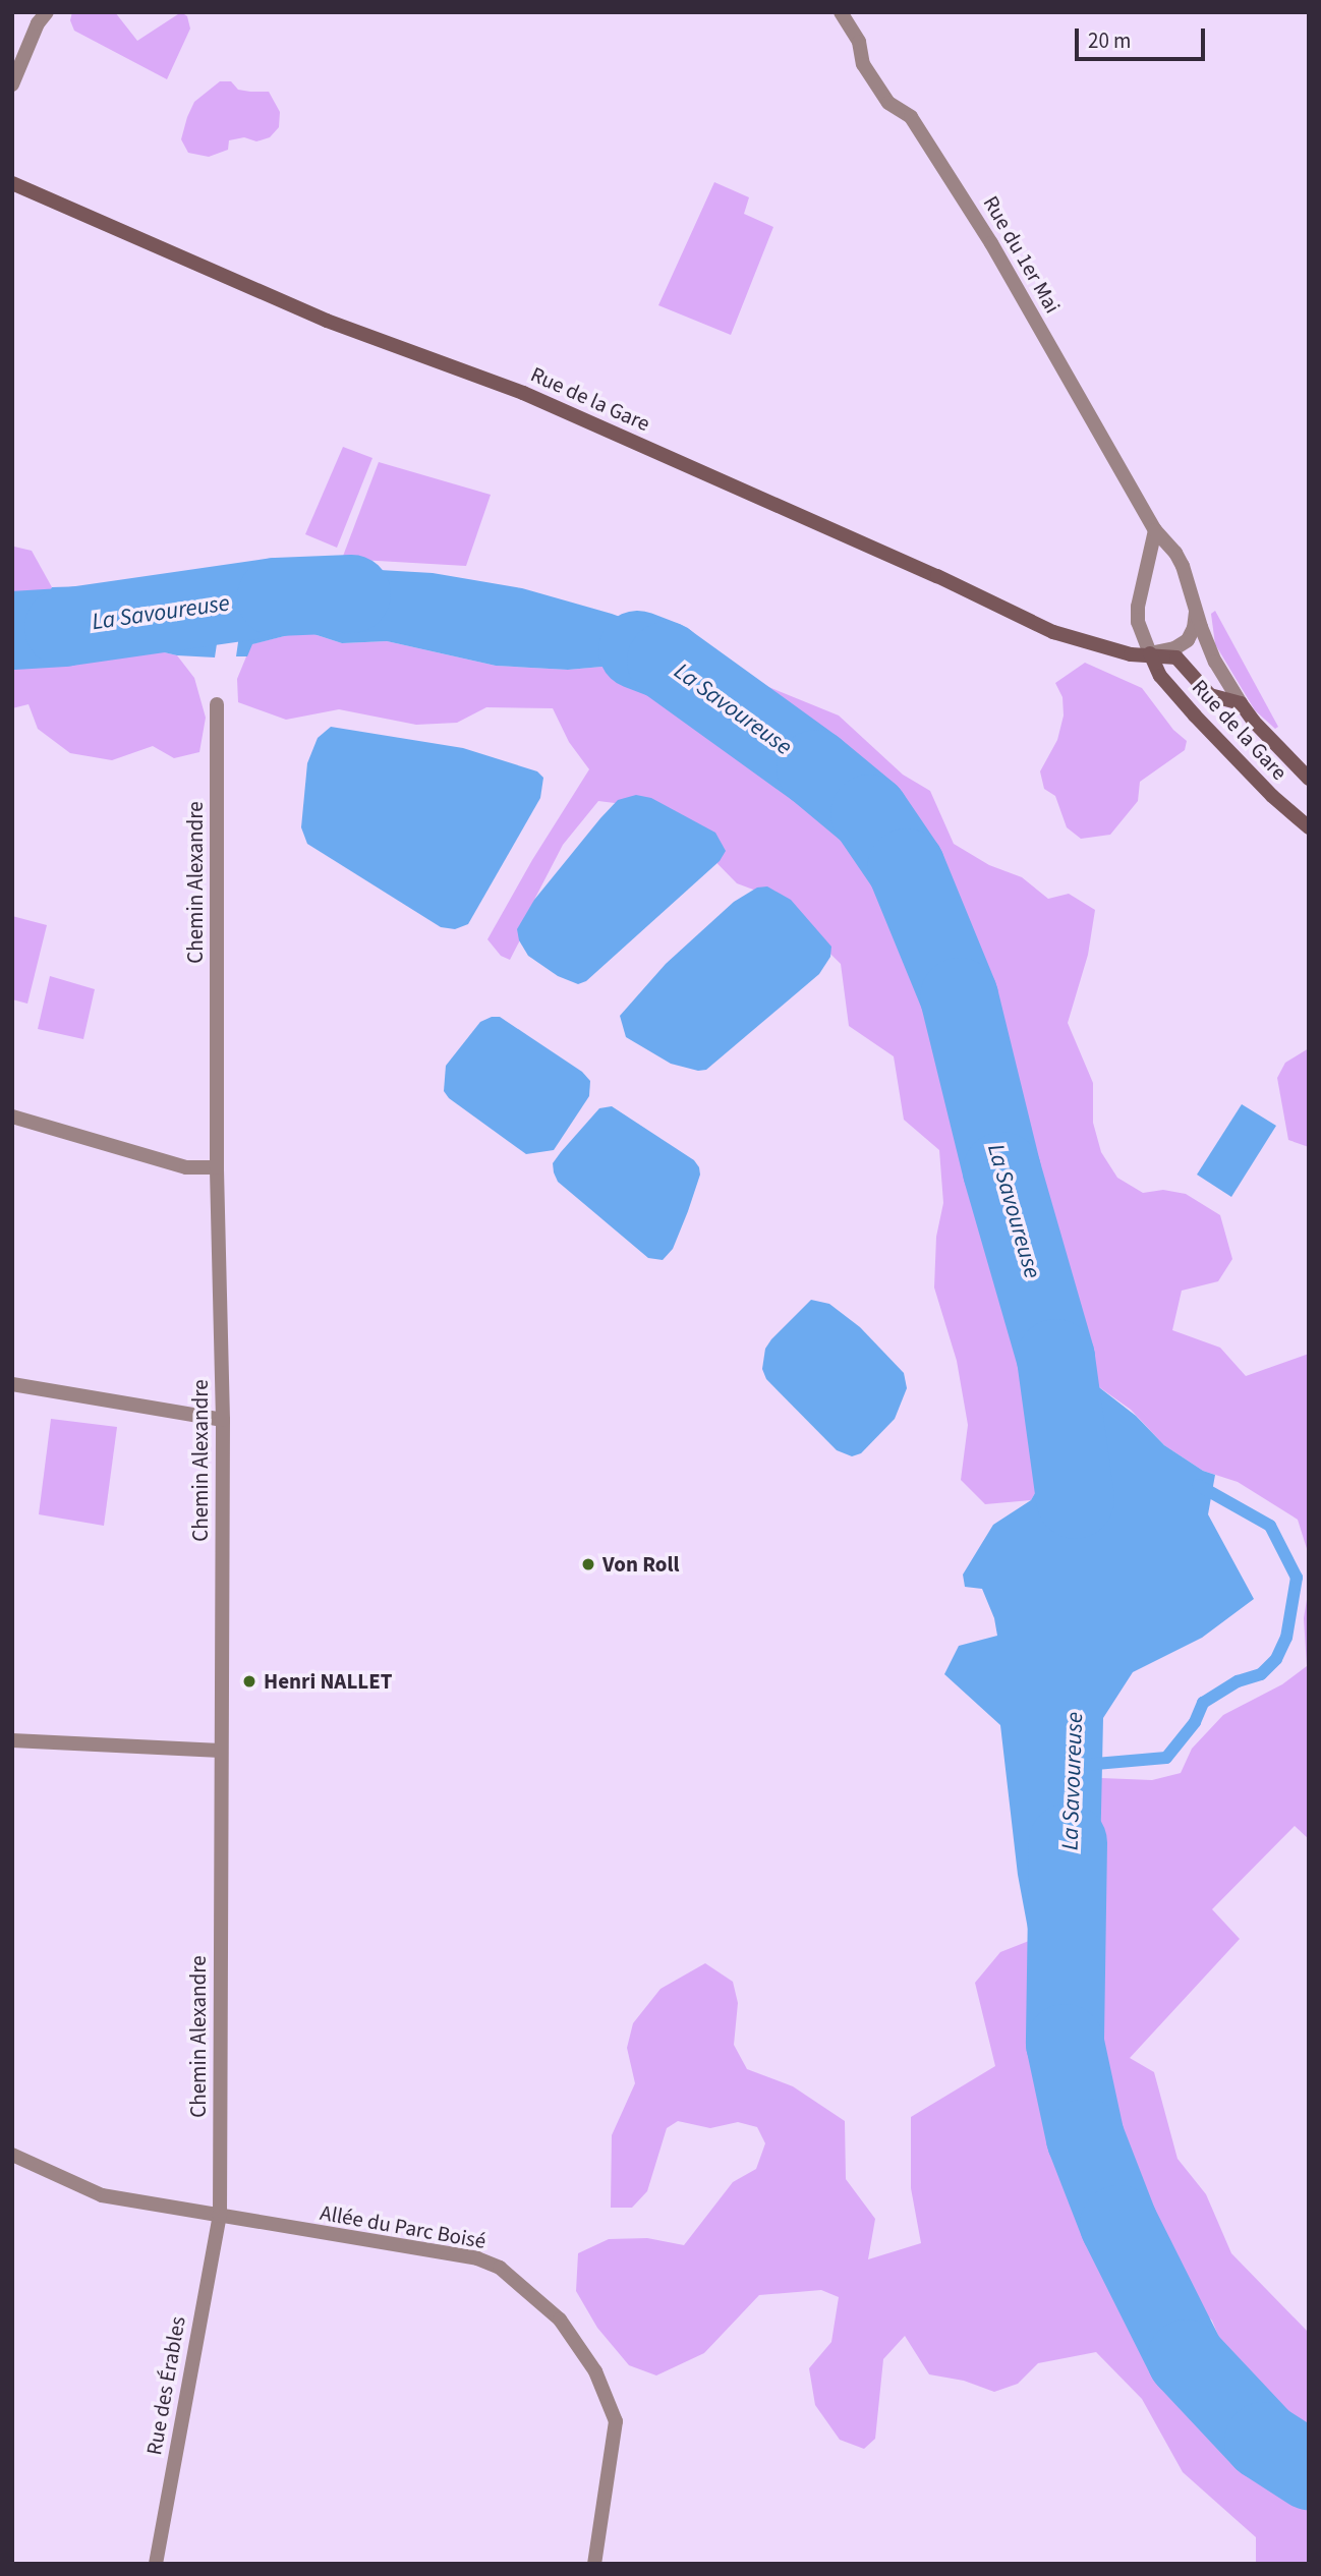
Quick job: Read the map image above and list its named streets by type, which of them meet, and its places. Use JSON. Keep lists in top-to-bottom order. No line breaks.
{"streets":{"street":["Rue du 1er Mai","Rue de la Gare","Chemin Alexandre","Allée du Parc Boisé","Rue des Érables"]},"crossings":[["Rue du 1er Mai","Rue de la Gare"],["Chemin Alexandre","Allée du Parc Boisé"],["Chemin Alexandre","Rue des Érables"],["Allée du Parc Boisé","Rue des Érables"]],"water":["La Savoureuse"],"places":["Von Roll","Henri NALLET"],"scale_bar":"20 m"}
